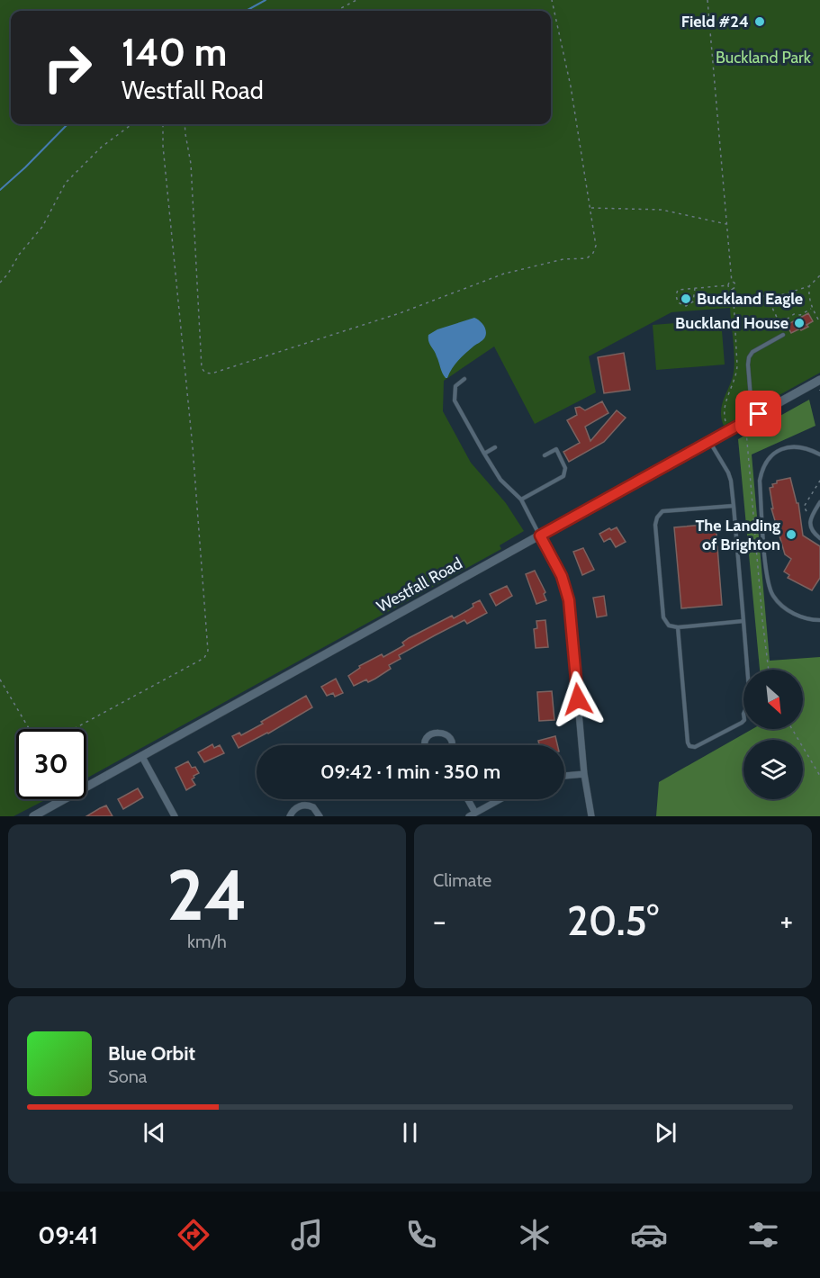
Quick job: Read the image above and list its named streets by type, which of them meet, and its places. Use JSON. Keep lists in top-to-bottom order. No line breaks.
{"streets":{"street":["Westfall Road"]},"parks":["Buckland Park"],"places":["Field #24","Buckland Eagle","Buckland House","The Landing of Brighton"],"north":"bottom right","page":{"turn":["140 m","Westfall Road"],"limit":"30","trip":"09:42 · 1 min · 350 m","tile":[["24","km/h"],"Climate"],"heat":["−","20.5°","+"],"song":["Blue Orbit","Sona"],"tabs":"09:41"}}
